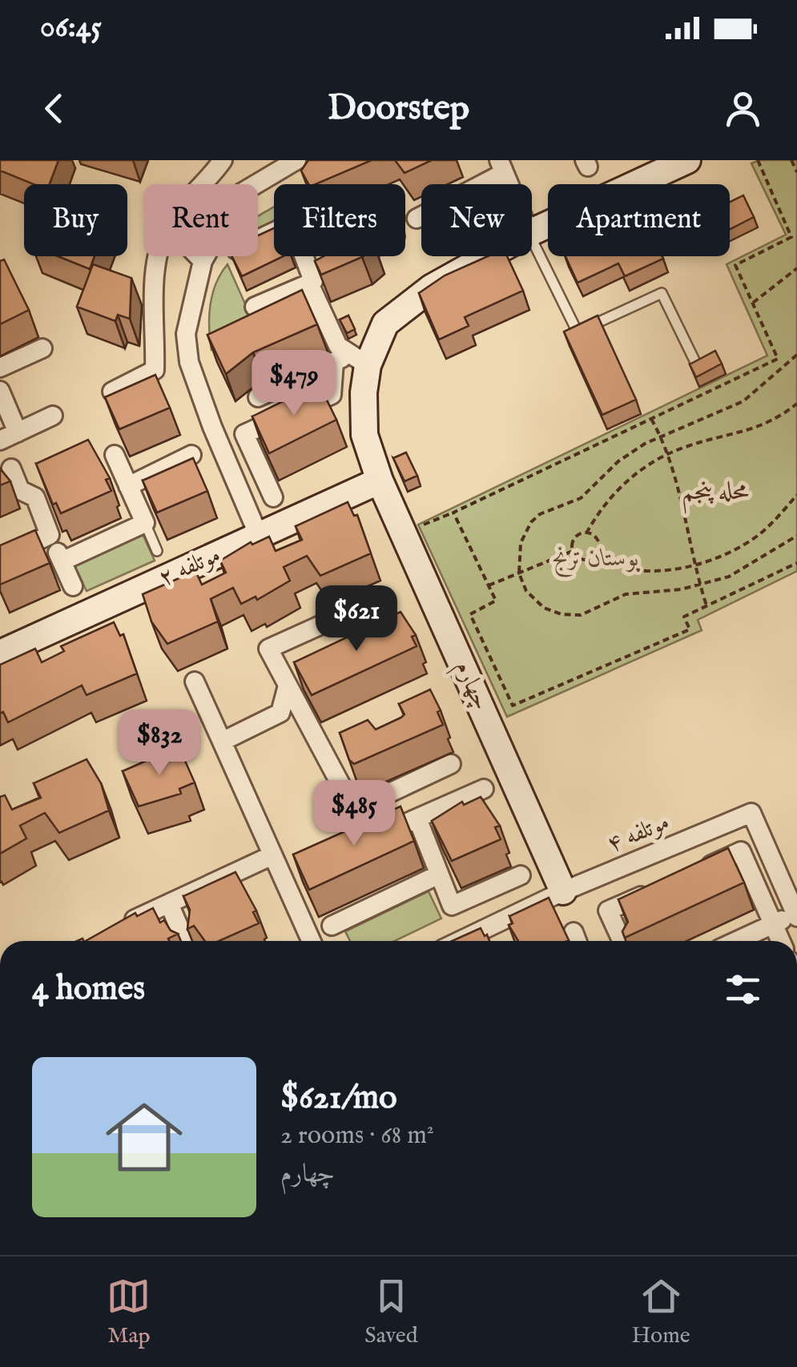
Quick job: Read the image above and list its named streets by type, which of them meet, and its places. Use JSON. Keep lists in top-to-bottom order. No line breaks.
{"streets":{"street":["موتلفه ۲","چهارم","موتلفه ۴"]},"crossings":[["موتلفه ۲","چهارم"],["چهارم","موتلفه ۴"]],"districts":["محله پنجم"],"parks":["بوستان ترنج"],"page":{"status":"06:45","header":"Doorstep","chip":["Buy","Rent","Filters","New","Apartment"],"price":["$479","$621","$832","$485"],"heading":"4 homes","list":[{"name":"$621/mo","note":"2 rooms · 68 m² · چهارم"}],"tabs":["Map","Saved","Home"]}}
